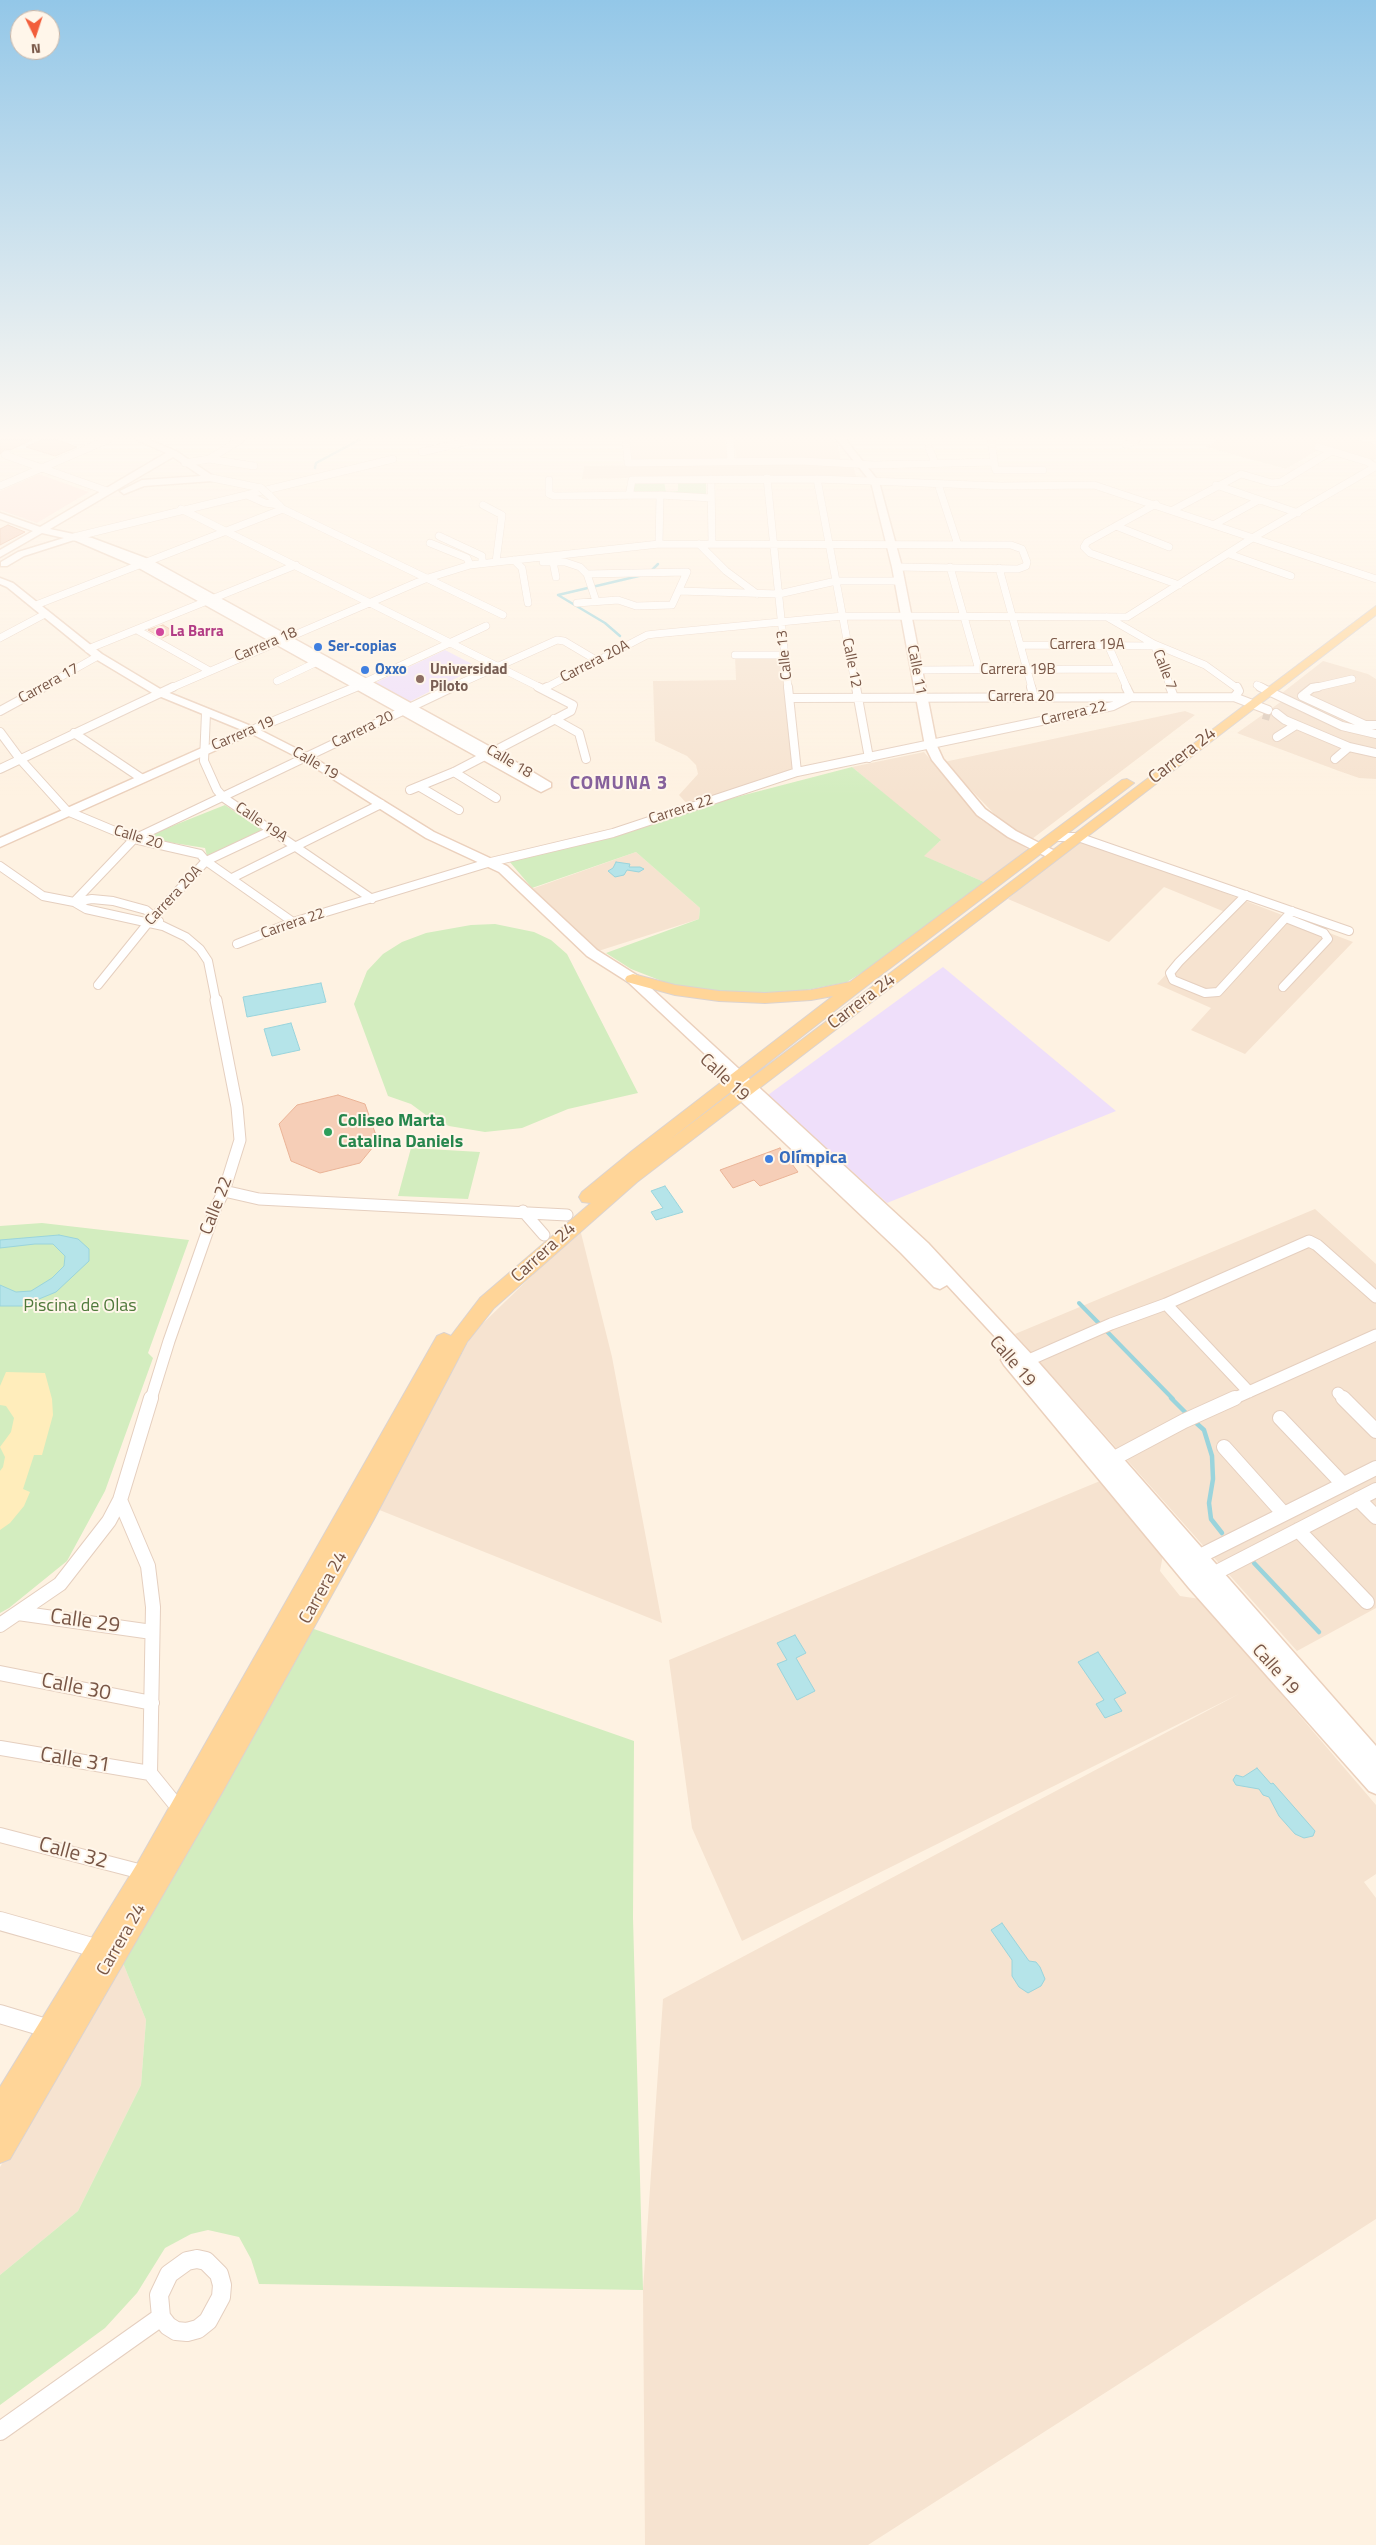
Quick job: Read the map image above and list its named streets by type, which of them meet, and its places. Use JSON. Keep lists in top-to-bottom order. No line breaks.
{"streets":{"main road":["Carrera 24"],"street":["Carrera 18","Carrera 19A","Calle 13","Carrera 20A","Calle 12","Calle 11","Carrera 19B","Calle 7","Carrera 17","Carrera 20","Carrera 22","Carrera 19","Calle 18","Calle 19","Calle 19A","Calle 20","Calle 22","Calle 29","Calle 30","Calle 31","Calle 32"]},"crossings":[["Carrera 18","Calle 18"],["Carrera 18","Calle 19"],["Carrera 18","Calle 20"],["Carrera 19A","Calle 7"],["Calle 13","Carrera 20A"],["Calle 13","Carrera 20"],["Calle 13","Carrera 22"],["Carrera 20A","Carrera 20"],["Carrera 20A","Calle 19A"],["Carrera 20A","Calle 20"],["Carrera 20A","Calle 22"],["Calle 12","Carrera 20"],["Calle 12","Carrera 22"],["Calle 11","Carrera 19B"],["Calle 11","Carrera 20"],["Calle 11","Carrera 22"],["Calle 11","Carrera 24"],["Calle 7","Carrera 20"],["Carrera 17","Calle 18"],["Carrera 17","Calle 19"],["Carrera 20","Carrera 22"],["Carrera 20","Carrera 24"],["Carrera 20","Calle 18"],["Carrera 20","Calle 19"],["Carrera 20","Calle 19A"],["Carrera 20","Calle 20"],["Carrera 20","Calle 22"],["Carrera 22","Calle 19"],["Carrera 22","Calle 19A"],["Carrera 22","Calle 20"],["Carrera 19","Calle 18"],["Carrera 19","Calle 19"],["Carrera 19","Calle 19A"],["Carrera 19","Calle 20"],["Carrera 24","Calle 19"],["Carrera 24","Calle 32"],["Calle 19","Calle 19A"],["Calle 22","Calle 29"]],"districts":["COMUNA 3"],"parks":["Piscina de Olas"],"places":["La Barra","Ser-copias","Oxxo","Universidad Piloto","Coliseo Marta Catalina Daniels","Olímpica"],"north":"bottom"}
